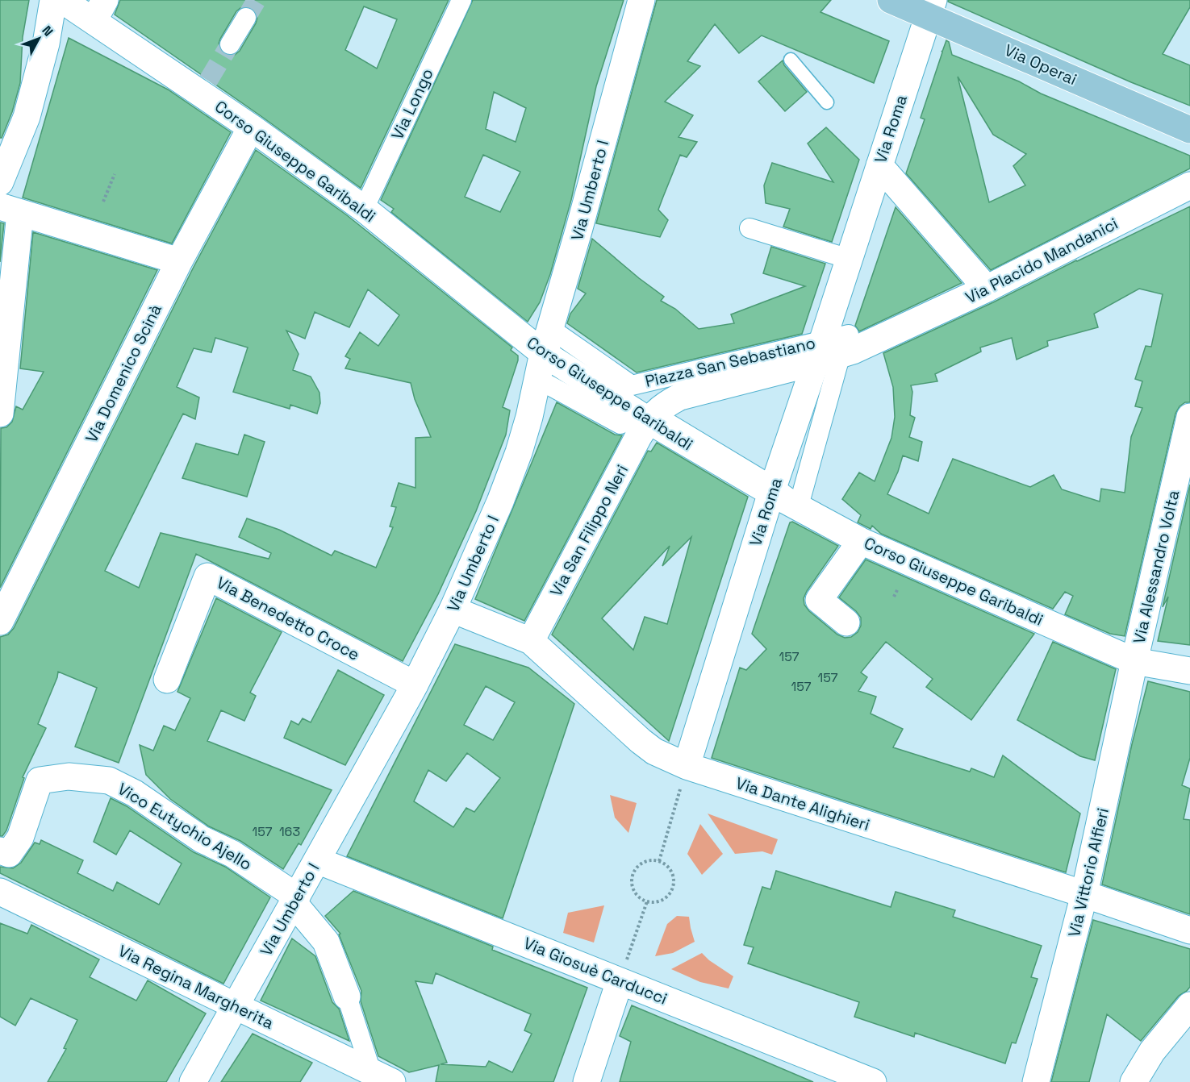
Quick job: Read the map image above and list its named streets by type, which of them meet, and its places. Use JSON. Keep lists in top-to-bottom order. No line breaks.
{"streets":{"main road":["Via Operai"],"street":["Via Longo","Via Roma","Corso Giuseppe Garibaldi","Via Umberto I","Via Placido Mandanici","Piazza San Sebastiano","Via Domenico Scinà","Via San Filippo Neri","Via Alessandro Volta","Via Benedetto Croce","Via Dante Alighieri","Vico Eutychio Ajello","Via Vittorio Alfieri","Via Giosuè Carducci","Via Regina Margherita"]},"crossings":[["Via Operai","Via Roma"],["Via Longo","Corso Giuseppe Garibaldi"],["Via Roma","Corso Giuseppe Garibaldi"],["Via Roma","Piazza San Sebastiano"],["Via Roma","Via Dante Alighieri"],["Corso Giuseppe Garibaldi","Via Umberto I"],["Corso Giuseppe Garibaldi","Piazza San Sebastiano"],["Corso Giuseppe Garibaldi","Via Domenico Scinà"],["Corso Giuseppe Garibaldi","Via San Filippo Neri"],["Corso Giuseppe Garibaldi","Via Alessandro Volta"],["Corso Giuseppe Garibaldi","Via Vittorio Alfieri"],["Via Umberto I","Piazza San Sebastiano"],["Via Umberto I","Via Benedetto Croce"],["Via Umberto I","Via Dante Alighieri"],["Via Umberto I","Vico Eutychio Ajello"],["Via Umberto I","Via Giosuè Carducci"],["Via Umberto I","Via Regina Margherita"],["Via Placido Mandanici","Piazza San Sebastiano"],["Piazza San Sebastiano","Via San Filippo Neri"],["Via San Filippo Neri","Via Dante Alighieri"],["Via Alessandro Volta","Via Vittorio Alfieri"],["Via Dante Alighieri","Via Vittorio Alfieri"]],"house_numbers":["157","157","157","157","163"],"north":"top right"}
